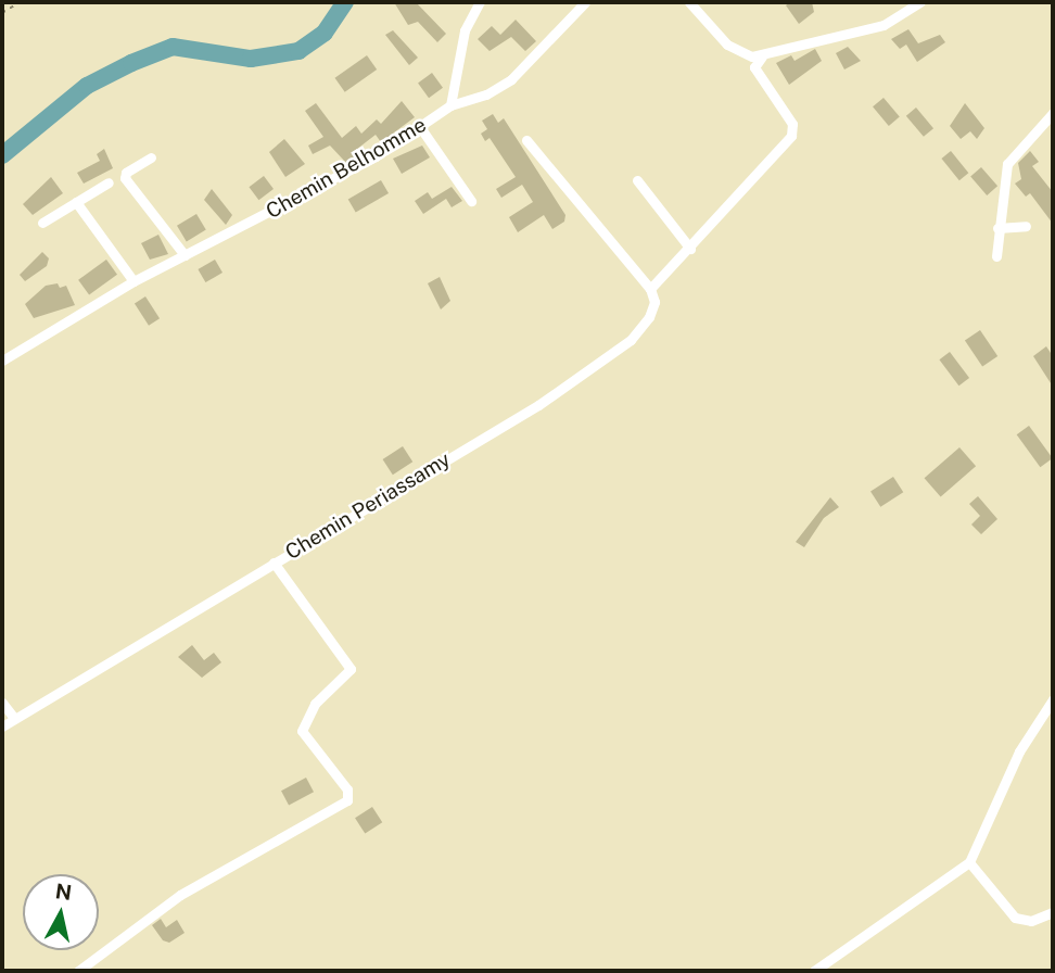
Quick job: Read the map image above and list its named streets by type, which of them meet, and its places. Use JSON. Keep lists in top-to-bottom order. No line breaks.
{"streets":{"street":["Chemin Belhomme","Chemin Periassamy"]},"north":"top"}
